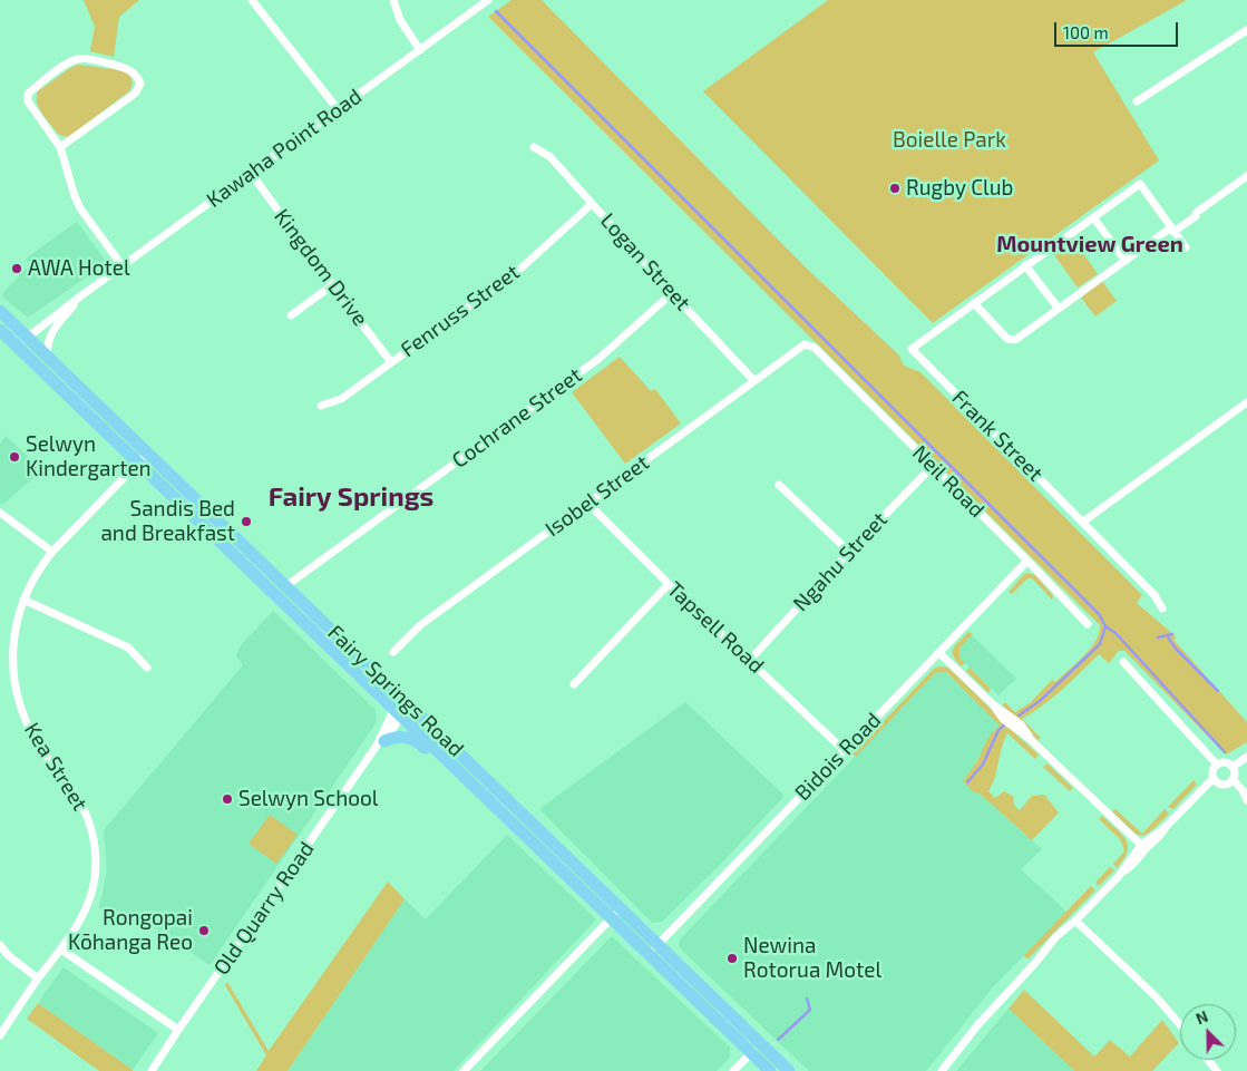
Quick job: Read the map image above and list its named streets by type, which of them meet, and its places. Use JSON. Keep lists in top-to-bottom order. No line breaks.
{"streets":{"highway":["Fairy Springs Road"],"street":["Kawaha Point Road","Logan Street","Kingdom Drive","Fenruss Street","Cochrane Street","Frank Street","Neil Road","Isobel Street","Ngahu Street","Tapsell Road","Bidois Road","Kea Street","Old Quarry Road"]},"crossings":[["Kawaha Point Road","Kingdom Drive"],["Kawaha Point Road","Fairy Springs Road"],["Logan Street","Fenruss Street"],["Logan Street","Cochrane Street"],["Logan Street","Isobel Street"],["Kingdom Drive","Fenruss Street"],["Cochrane Street","Fairy Springs Road"],["Neil Road","Isobel Street"],["Neil Road","Ngahu Street"],["Neil Road","Bidois Road"],["Isobel Street","Tapsell Road"],["Ngahu Street","Tapsell Road"],["Tapsell Road","Bidois Road"],["Fairy Springs Road","Bidois Road"],["Fairy Springs Road","Kea Street"],["Fairy Springs Road","Old Quarry Road"]],"districts":["Mountview Green","Fairy Springs"],"parks":["Boielle Park"],"places":["Rugby Club","AWA Hotel","Selwyn Kindergarten","Sandis Bed and Breakfast","Selwyn School","Rongopai Kōhanga Reo","Newina Rotorua Motel"],"scale_bar":"100 m","north":"top left"}
